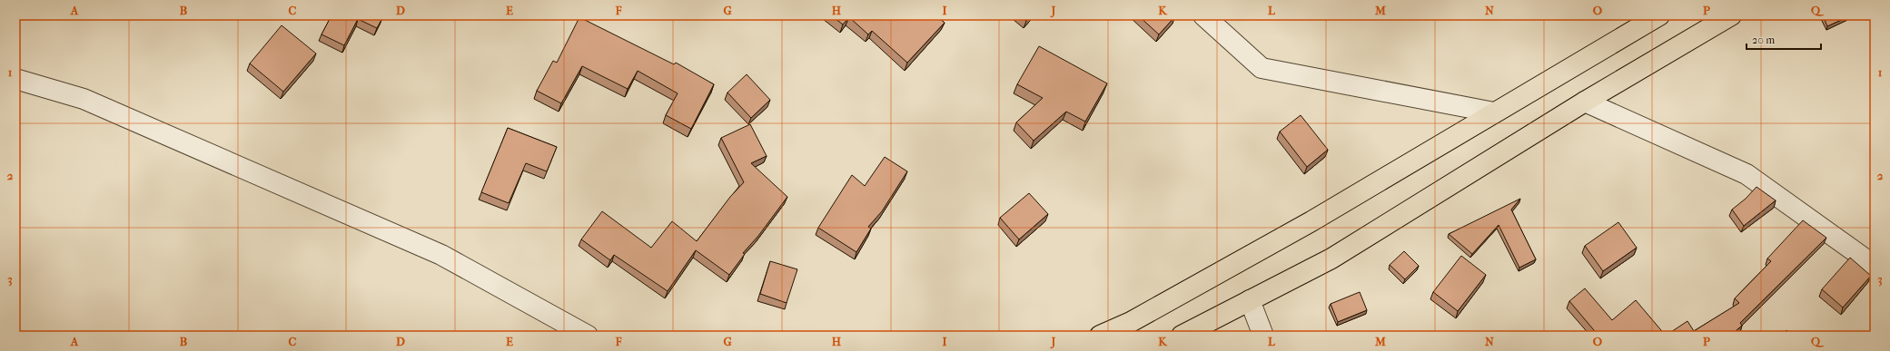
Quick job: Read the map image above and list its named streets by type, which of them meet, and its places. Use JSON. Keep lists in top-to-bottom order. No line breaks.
{"scale_bar":"20 m","grid":{"columns":["A","B","C","D","E","F","G","H","I","J","K","L","M","N","O","P","Q"],"rows":["1","2","3"]}}
